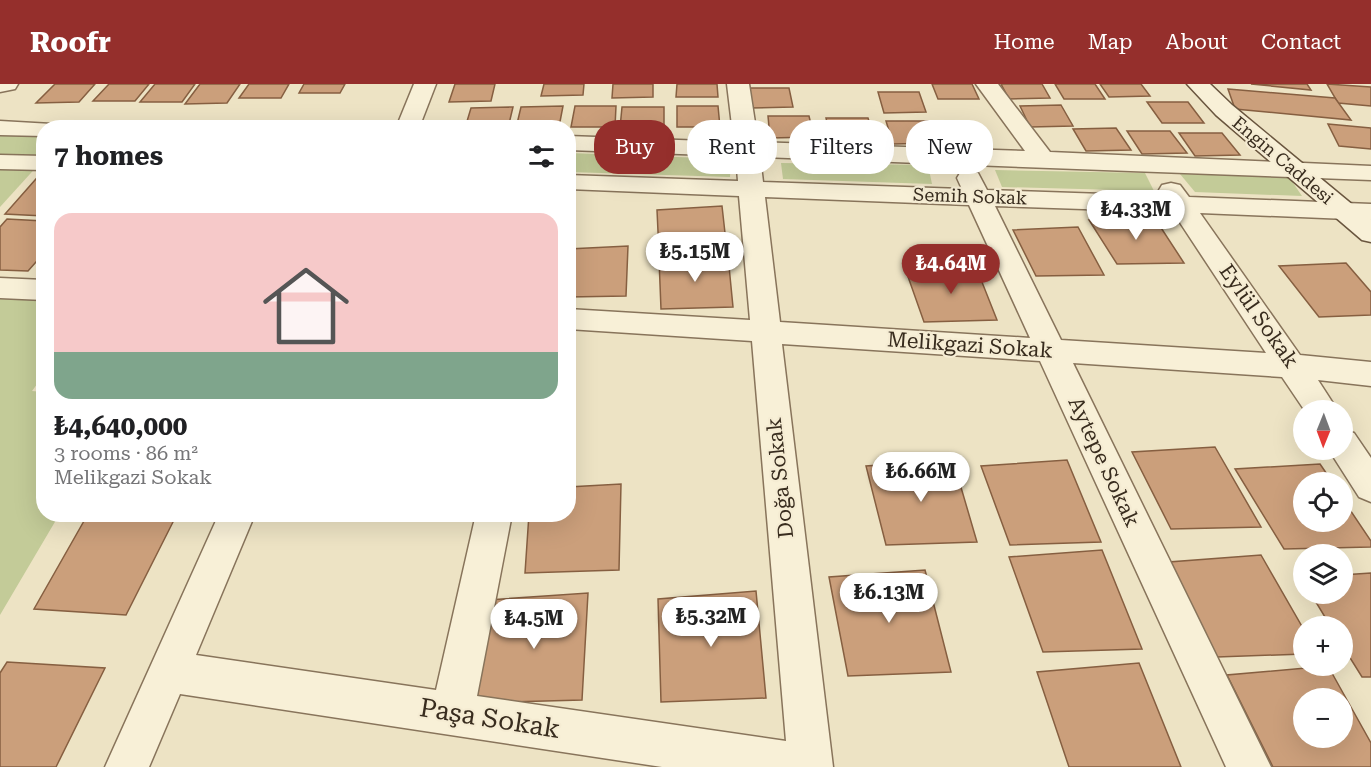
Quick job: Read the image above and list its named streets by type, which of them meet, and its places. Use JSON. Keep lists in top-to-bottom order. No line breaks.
{"streets":{"street":["Engin Caddesi","Semih Sokak","Eylül Sokak","Melikgazi Sokak","Aytepe Sokak","Doğa Sokak","Paşa Sokak"]},"crossings":[["Engin Caddesi","Semih Sokak"],["Semih Sokak","Eylül Sokak"],["Semih Sokak","Aytepe Sokak"],["Semih Sokak","Doğa Sokak"],["Eylül Sokak","Melikgazi Sokak"],["Melikgazi Sokak","Aytepe Sokak"],["Melikgazi Sokak","Doğa Sokak"],["Doğa Sokak","Paşa Sokak"]],"north":"bottom","page":{"header":"Roofr","nav":["Home","Map","About","Contact"],"chip":["Buy","Rent","Filters","New"],"heading":"7 homes","price":["₺4.33M","₺5.15M","₺4.64M","₺6.66M","₺6.13M","₺5.32M","₺4.5M"],"list":[{"name":"₺4,640,000","note":"3 rooms · 86 m² · Melikgazi Sokak"}],"map_buttons":["+","−"]}}
